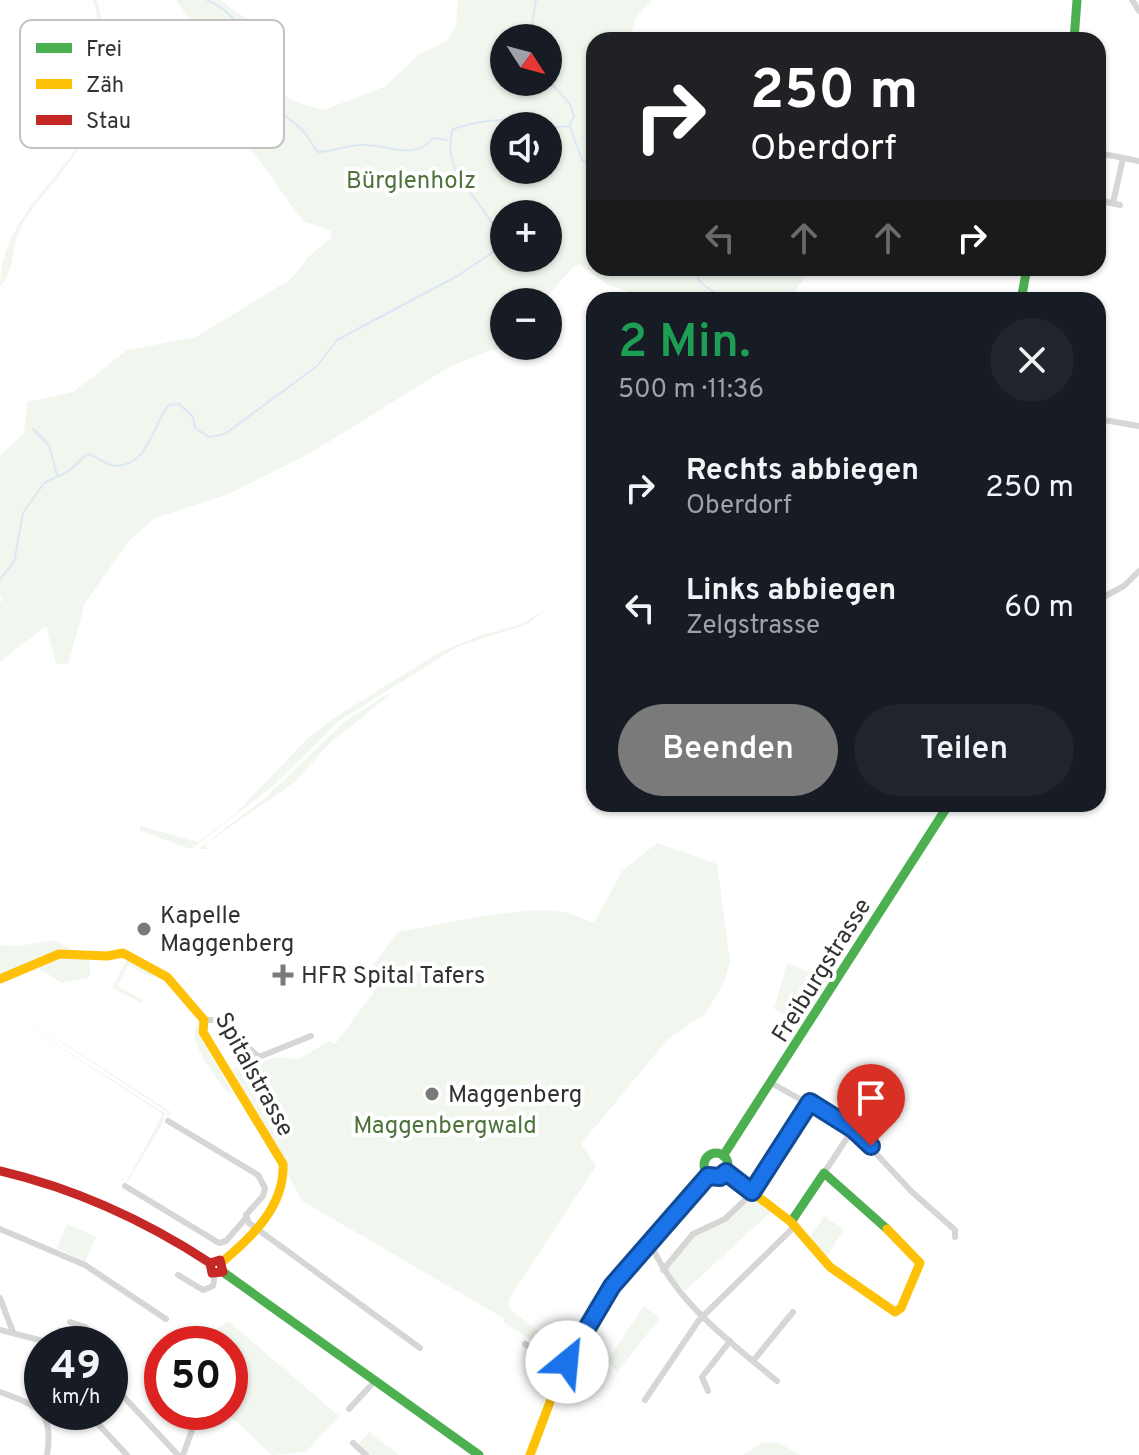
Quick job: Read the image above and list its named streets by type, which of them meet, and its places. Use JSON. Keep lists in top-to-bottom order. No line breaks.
{"streets":{"main road":["Freiburgstrasse","Spitalstrasse"]},"parks":["Bürglenholz","Maggenbergwald"],"places":{"other":["Kapelle Maggenberg","Maggenberg"],"health":["HFR Spital Tafers"]},"legend":["Frei","Zäh","Stau"],"north":"bottom right","page":{"map_buttons":["+","−"],"turn":["250 m","Oberdorf"],"heading":["2 Min.","500 m · 11:36"],"list":[{"name":"Rechts abbiegen","note":"Oberdorf","value":"250 m"},{"name":"Links abbiegen","note":"Zelgstrasse","value":"60 m"}],"buttons":["Beenden","Teilen"],"speed":"49 km/h","limit":"50"}}
